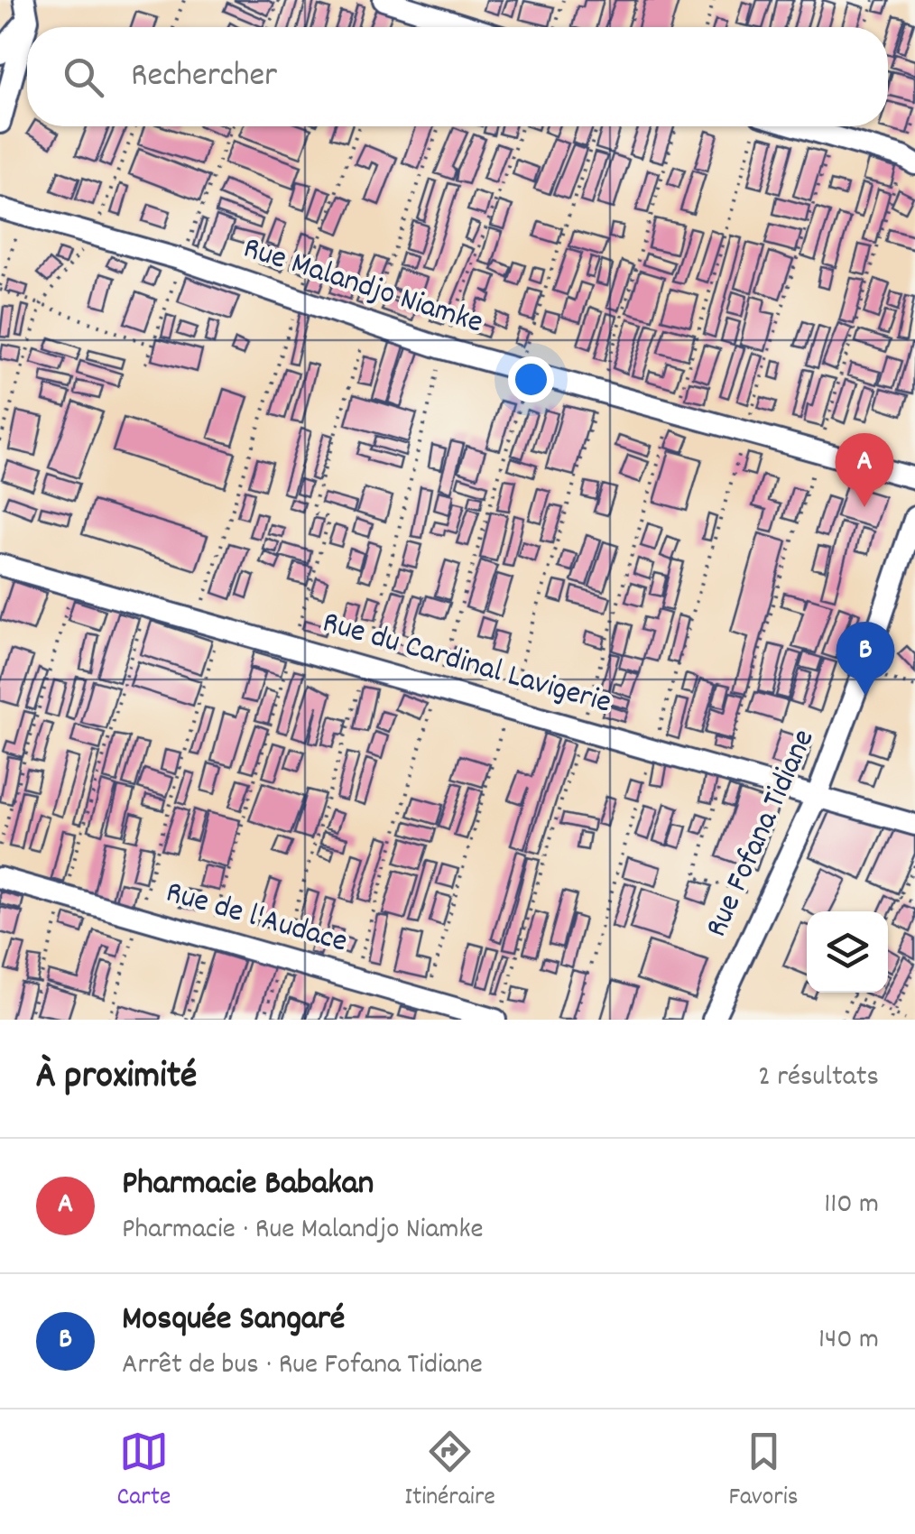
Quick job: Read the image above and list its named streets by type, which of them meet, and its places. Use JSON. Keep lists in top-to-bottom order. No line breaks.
{"streets":{"street":["Rue Malandjo Niamke","Rue du Cardinal Lavigerie","Rue Fofana Tidiane","Rue de l'Audace"]},"crossings":[["Rue du Cardinal Lavigerie","Rue Fofana Tidiane"]],"page":{"search":"Rechercher","pins":["A","B"],"heading":["À proximité","2 résultats"],"list":[{"mark":"A","name":"Pharmacie Babakan","note":"Pharmacie · Rue Malandjo Niamke","value":"110 m"},{"mark":"B","name":"Mosquée Sangaré","note":"Arrêt de bus · Rue Fofana Tidiane","value":"140 m"}],"nav":["Carte","Itinéraire","Favoris"]}}
